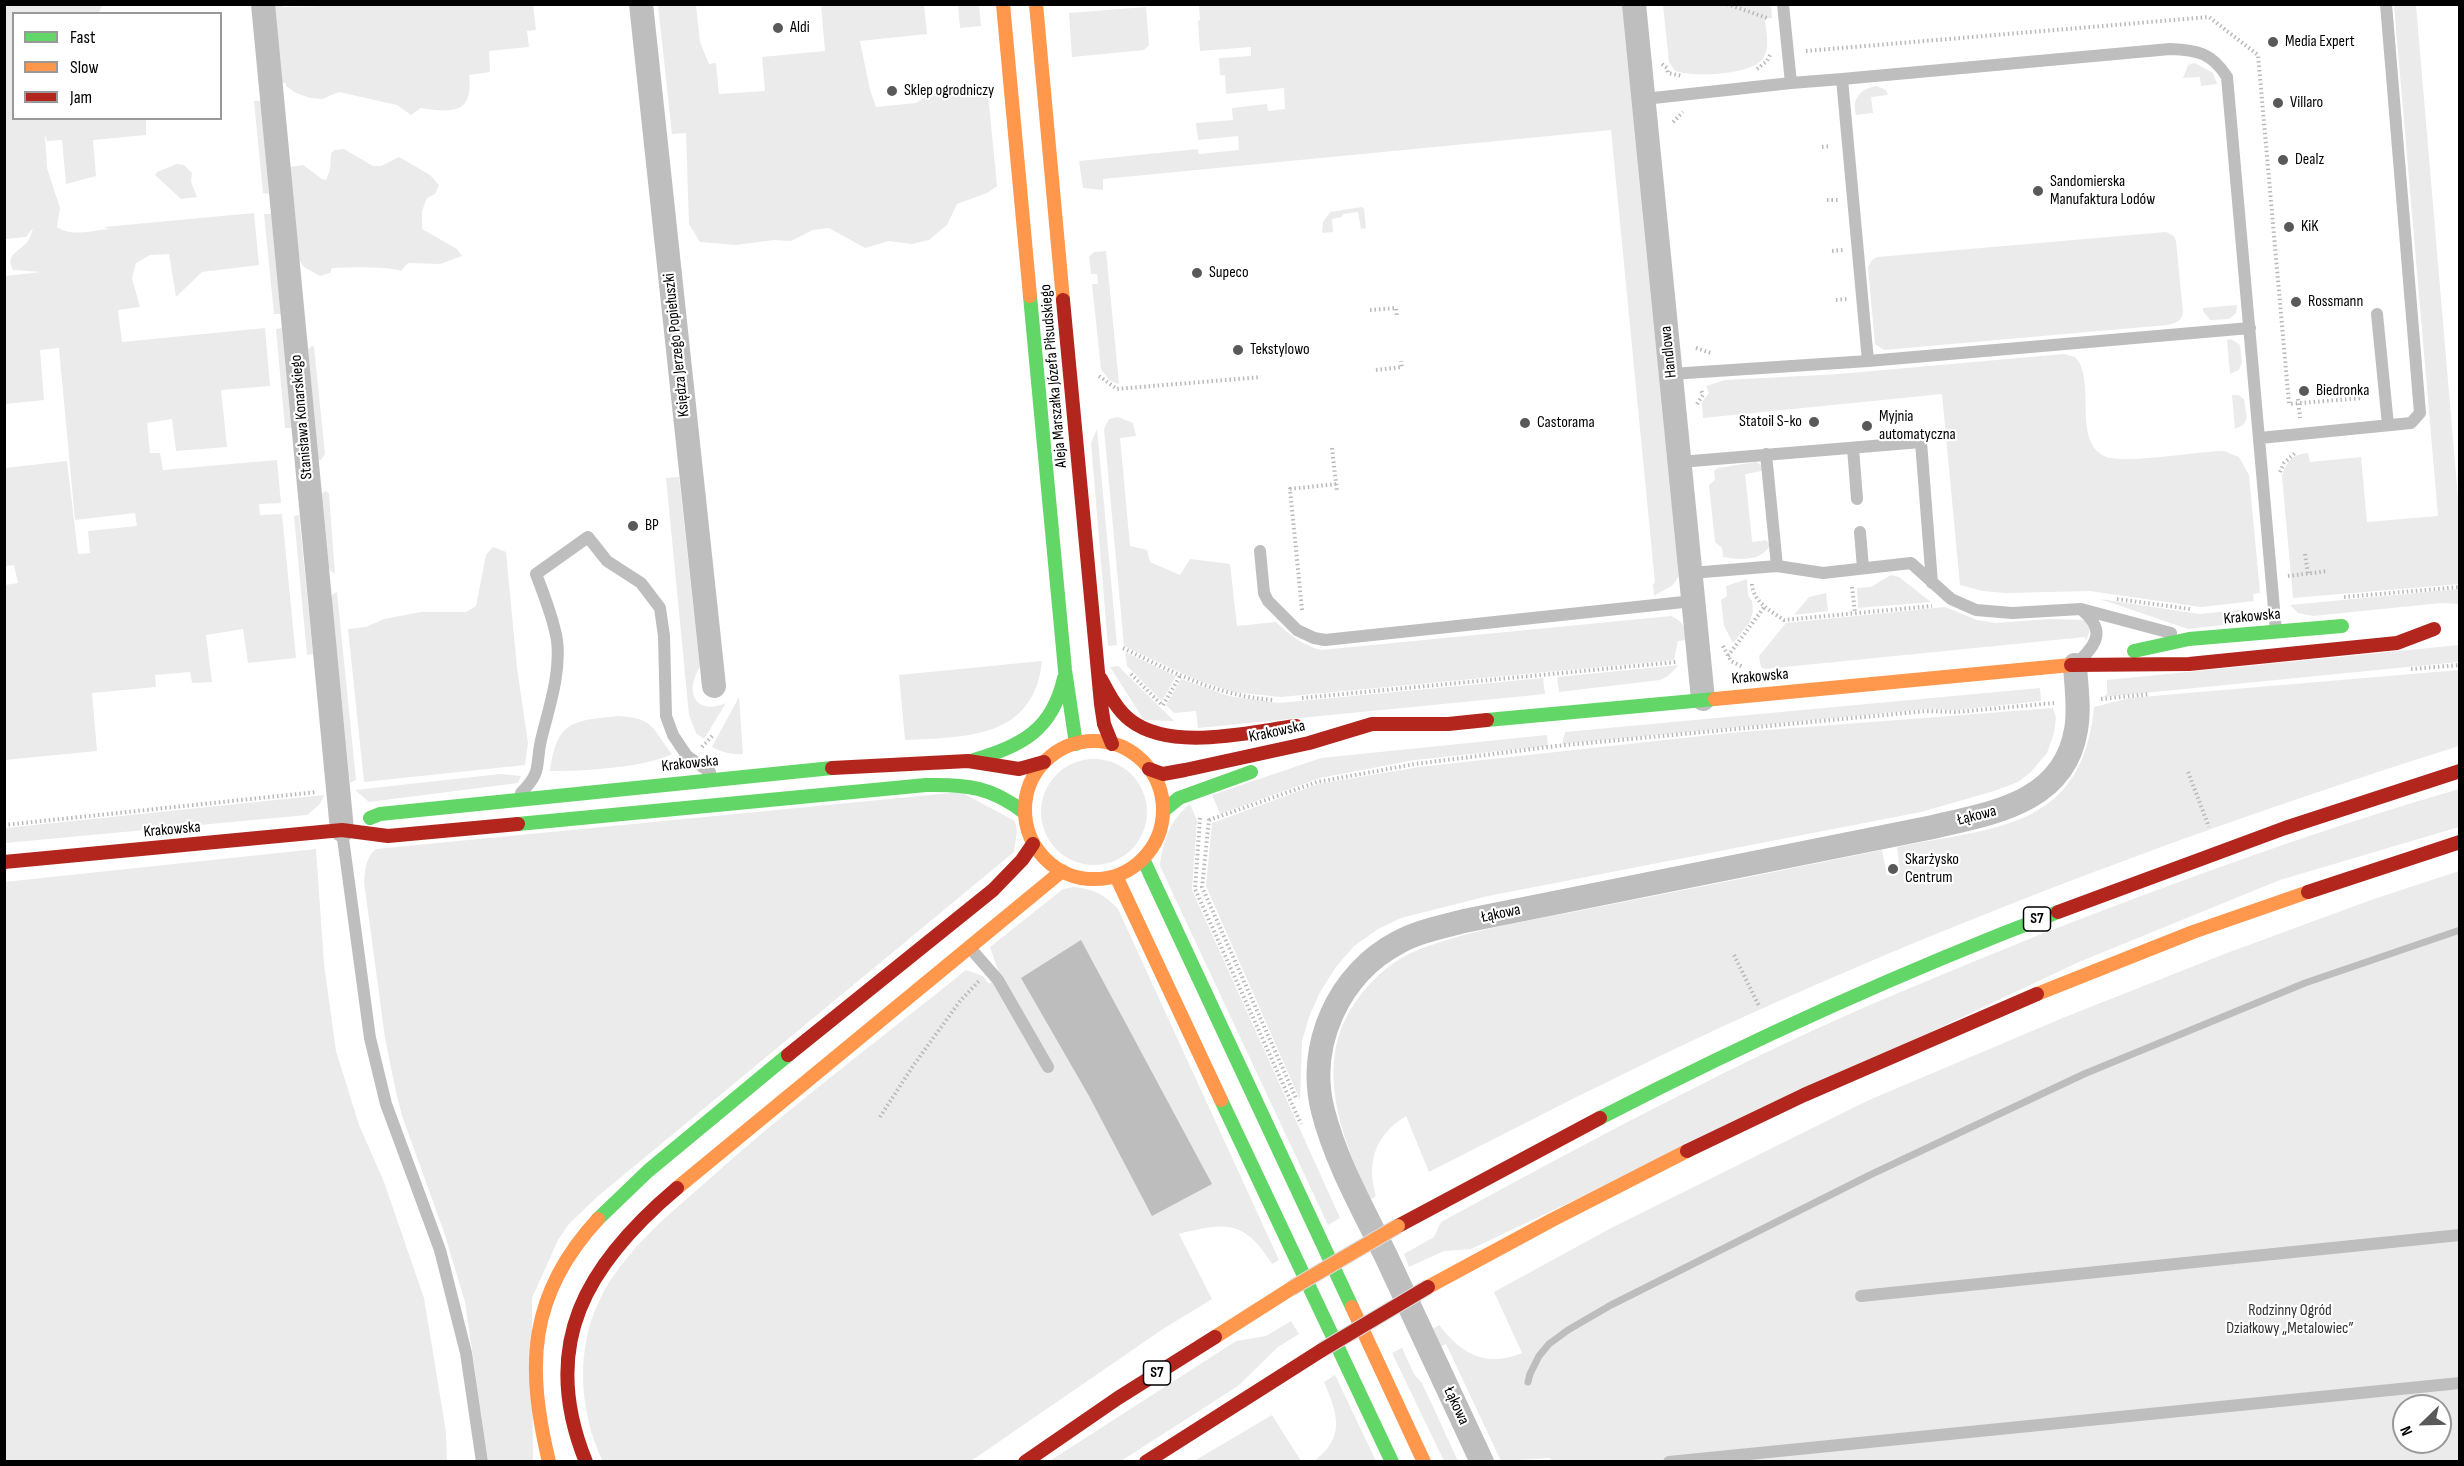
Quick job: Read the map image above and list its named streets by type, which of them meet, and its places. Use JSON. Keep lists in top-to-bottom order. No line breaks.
{"streets":{"main road":["Aleja Marszałka Józefa Piłsudskiego","Krakowska","S7"],"street":["Księdza Jerzego Popiełuszki","Handlowa","Stanisława Konarskiego","Łąkowa"]},"crossings":[["Handlowa","Krakowska"],["Aleja Marszałka Józefa Piłsudskiego","Krakowska"],["Stanisława Konarskiego","Krakowska"],["Krakowska","Łąkowa"]],"parks":["Rodzinny Ogród Działkowy „Metalowiec”"],"places":["Aldi","Media Expert","Sklep ogrodniczy","Villaro","Dealz","Sandomierska Manufaktura Lodów","KiK","Supeco","Rossmann","Tekstylowo","Biedronka","Statoil S-ko","Castorama","Myjnia automatyczna","BP","Skarżysko Centrum"],"legend":["Fast","Slow","Jam"],"north":"bottom left"}
